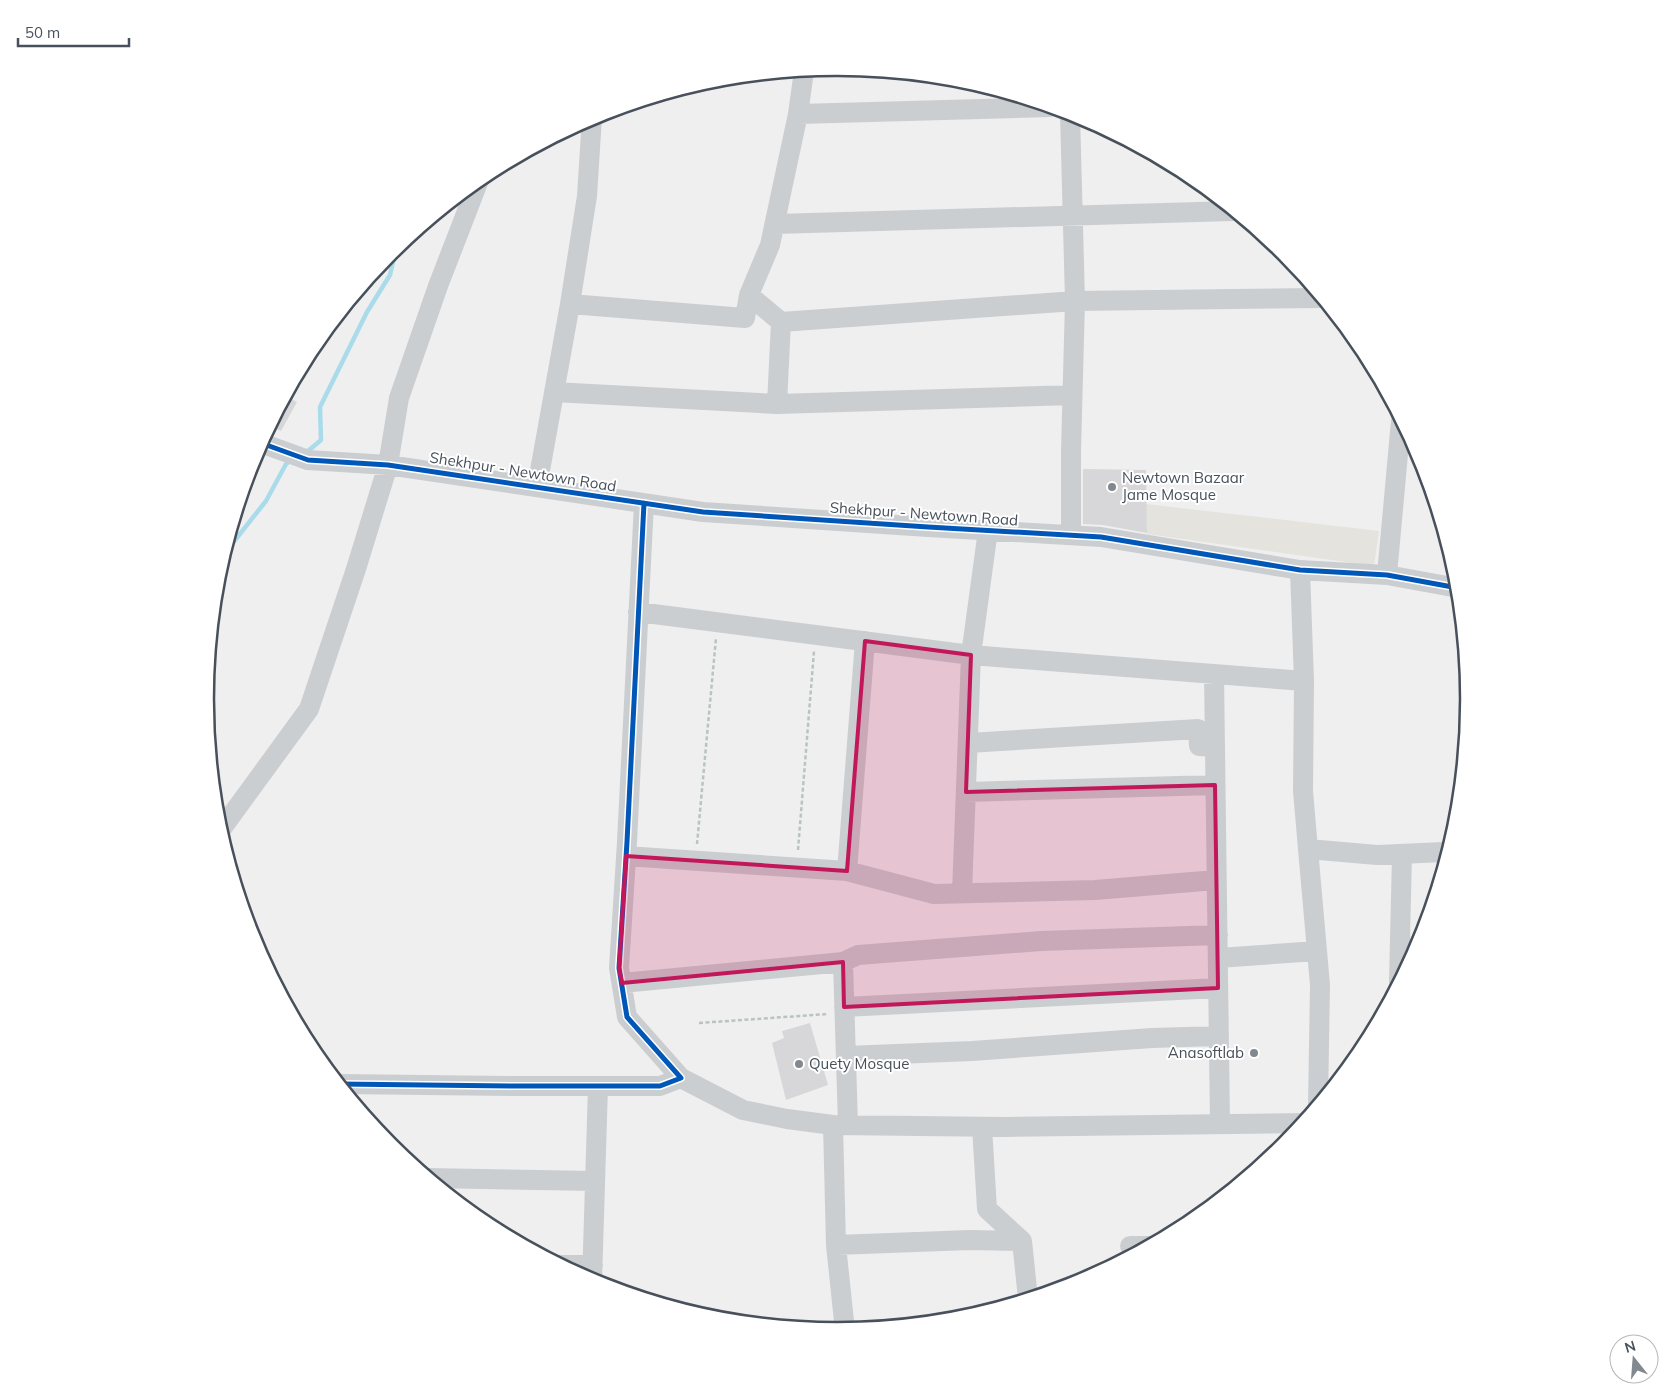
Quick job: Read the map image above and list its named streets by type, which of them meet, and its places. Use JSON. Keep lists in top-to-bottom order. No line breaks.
{"streets":{"street":["Shekhpur - Newtown Road"]},"places":["Newtown Bazaar Jame Mosque","Anasoftlab","Quety Mosque"],"scale_bar":"50 m","north":"top"}
